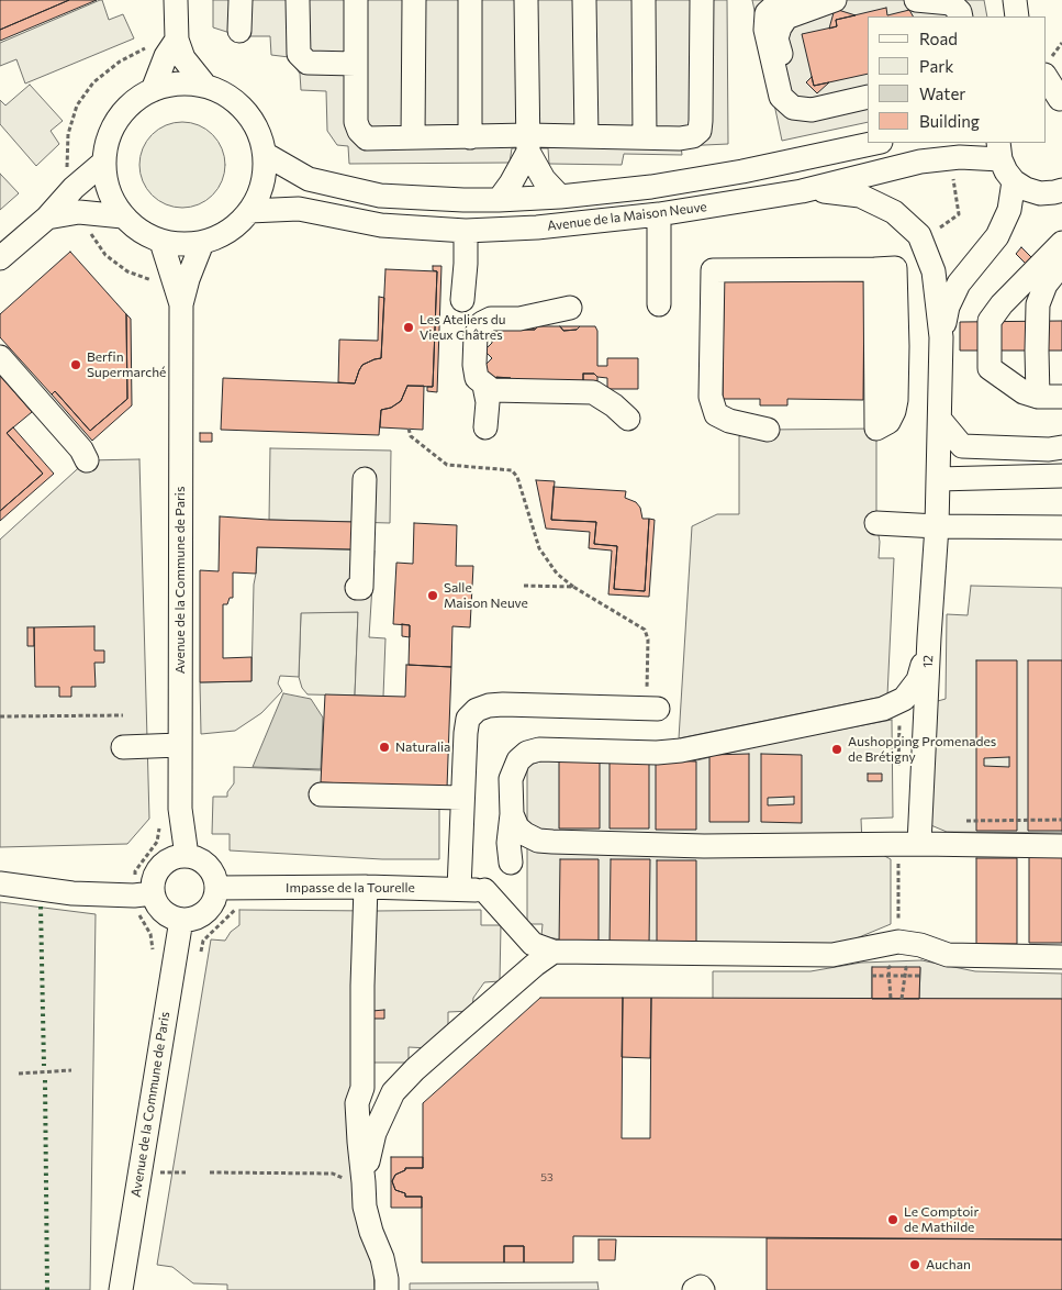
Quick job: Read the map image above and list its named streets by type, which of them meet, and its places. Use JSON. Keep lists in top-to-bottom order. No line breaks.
{"streets":{"street":["Avenue de la Maison Neuve","Avenue de la Commune de Paris","12","Impasse de la Tourelle"]},"crossings":[["Avenue de la Maison Neuve","Avenue de la Commune de Paris"],["Avenue de la Commune de Paris","Impasse de la Tourelle"]],"places":["Les Ateliers du Vieux Châtres","Berfin Supermarché","Salle Maison Neuve","Naturalia","Aushopping Promenades de Brétigny","Le Comptoir de Mathilde","Auchan"],"house_numbers":["53"],"legend":["Road","Park","Water","Building"]}
